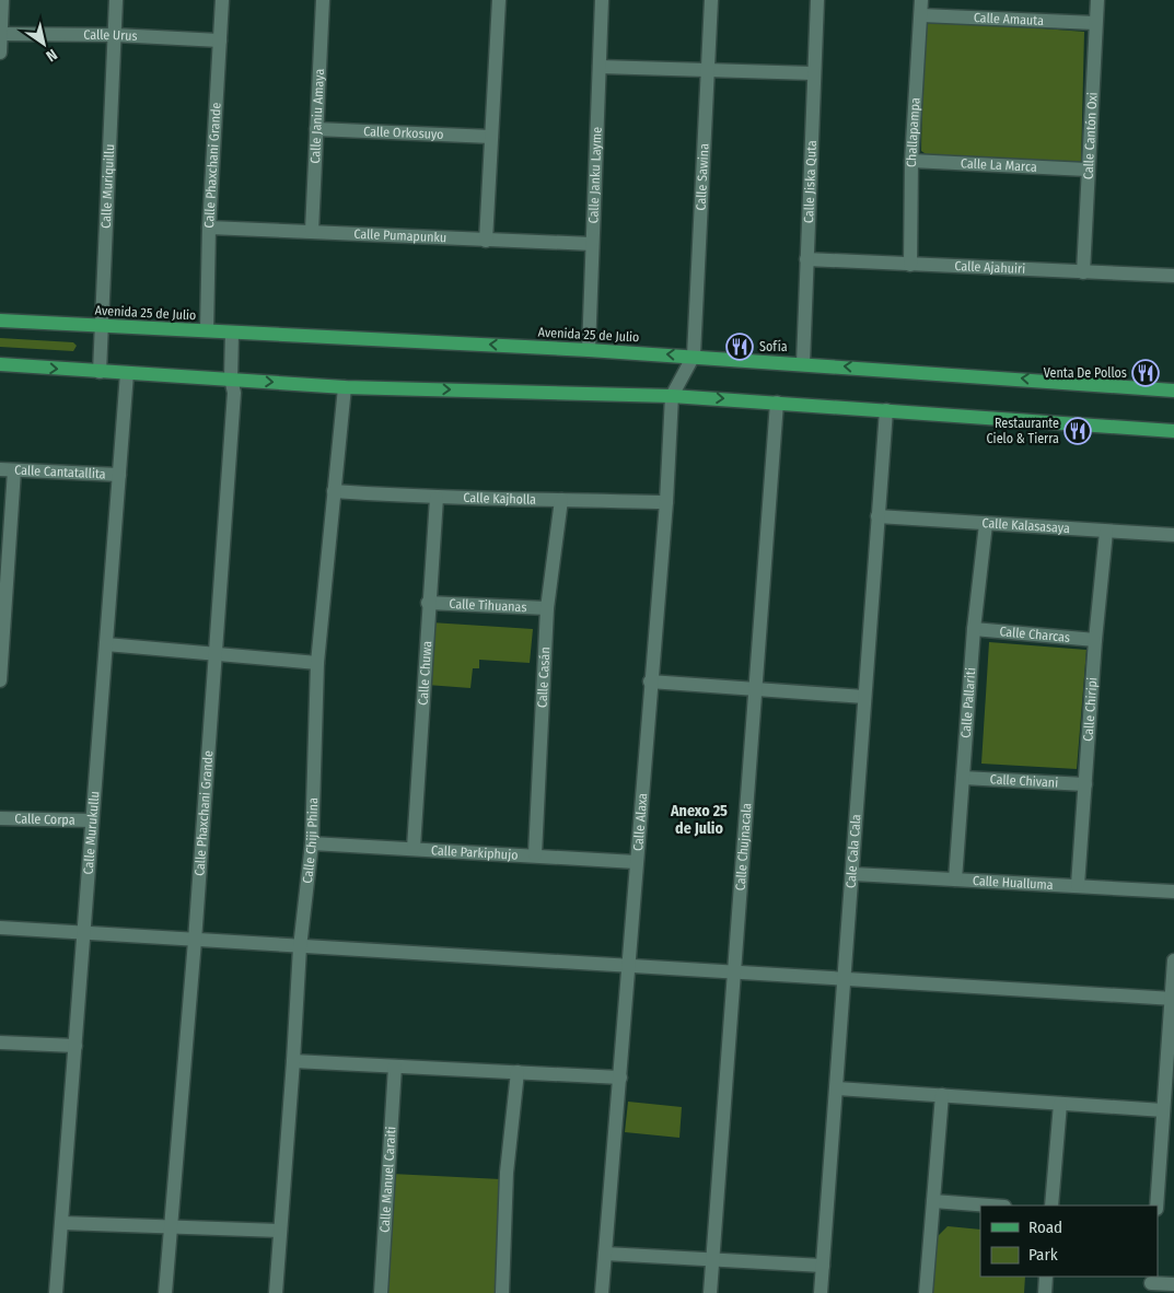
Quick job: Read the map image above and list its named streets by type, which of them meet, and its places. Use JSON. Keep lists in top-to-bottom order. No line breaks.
{"streets":{"main road":["Avenida 25 de Julio"],"street":["Calle Amauta","Calle Urus","Calle Janiu Amaya","Challapampa","Calle Orkosuyo","Calle Cantón Oxi","Calle Phaxchani Grande","Calle La Marca","Calle Janku Layme","Calle Sawina","Calle Jiska Quta","Calle Muriquillu","Calle Pumapunku","Calle Ajahuiri","Calle Cantatallita","Calle Kajholla","Calle Kalasasaya","Calle Tihuanas","Calle Charcas","Calle Chuwa","Calle Casán","Calle Pallariti","Calle Chiripi","Calle Chivani","Calle Corpa","Calle Alaxa","Calle Murukullu","Calle Chiji Phina","Calle Chujnacala","Calle Parkiphujo","Cale Cala Cala","Calle Hualluma","Calle Manuel Caraiti"]},"crossings":[["Calle Amauta","Challapampa"],["Calle Amauta","Calle Cantón Oxi"],["Calle Urus","Calle Phaxchani Grande"],["Calle Urus","Calle Muriquillu"],["Calle Janiu Amaya","Calle Orkosuyo"],["Calle Janiu Amaya","Calle Pumapunku"],["Challapampa","Calle La Marca"],["Challapampa","Calle Ajahuiri"],["Calle Cantón Oxi","Calle La Marca"],["Calle Cantón Oxi","Calle Ajahuiri"],["Calle Phaxchani Grande","Calle Pumapunku"],["Calle Phaxchani Grande","Avenida 25 de Julio"],["Calle Janku Layme","Calle Pumapunku"],["Calle Janku Layme","Avenida 25 de Julio"],["Calle Sawina","Avenida 25 de Julio"],["Calle Sawina","Calle Alaxa"],["Calle Jiska Quta","Calle Ajahuiri"],["Calle Jiska Quta","Avenida 25 de Julio"],["Calle Muriquillu","Avenida 25 de Julio"],["Avenida 25 de Julio","Calle Alaxa"],["Calle Cantatallita","Calle Murukullu"],["Calle Kajholla","Calle Chuwa"],["Calle Kajholla","Calle Casán"],["Calle Kajholla","Calle Alaxa"],["Calle Kajholla","Calle Chiji Phina"],["Calle Kalasasaya","Calle Pallariti"],["Calle Kalasasaya","Calle Chiripi"],["Calle Kalasasaya","Cale Cala Cala"],["Calle Tihuanas","Calle Chuwa"],["Calle Tihuanas","Calle Casán"],["Calle Charcas","Calle Pallariti"],["Calle Charcas","Calle Chiripi"],["Calle Chuwa","Calle Parkiphujo"],["Calle Casán","Calle Parkiphujo"],["Calle Pallariti","Calle Chivani"],["Calle Pallariti","Calle Hualluma"],["Calle Chiripi","Calle Chivani"],["Calle Chiripi","Calle Hualluma"],["Calle Corpa","Calle Murukullu"],["Calle Alaxa","Calle Parkiphujo"],["Calle Chiji Phina","Calle Parkiphujo"],["Cale Cala Cala","Calle Hualluma"]],"districts":["Anexo 25 de Julio"],"places":{"restaurant":["Sofía","Venta De Pollos","Restaurante Cielo & Tierra"]},"legend":["Road","Park"],"north":"bottom right"}
